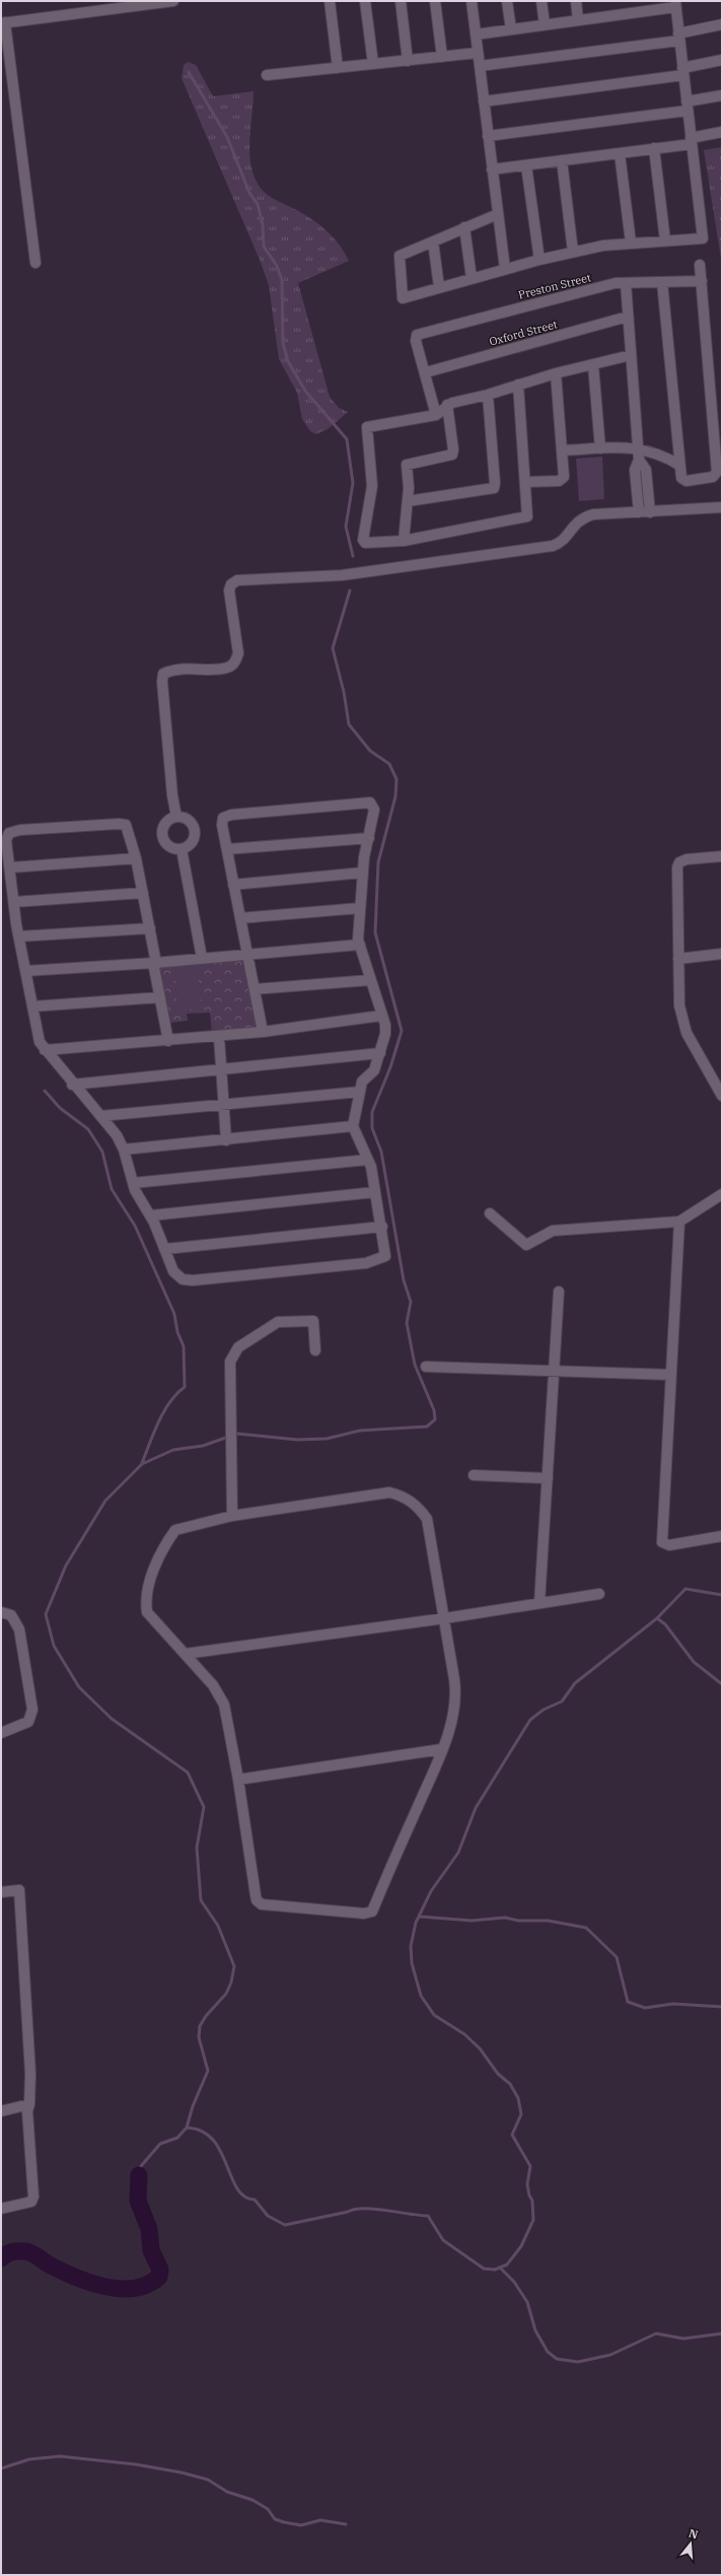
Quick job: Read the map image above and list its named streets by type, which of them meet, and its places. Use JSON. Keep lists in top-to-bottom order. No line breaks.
{"streets":{"street":["Preston Street","Oxford Street"]},"crossings":[["Preston Street","Oxford Street"]],"north":"top"}
